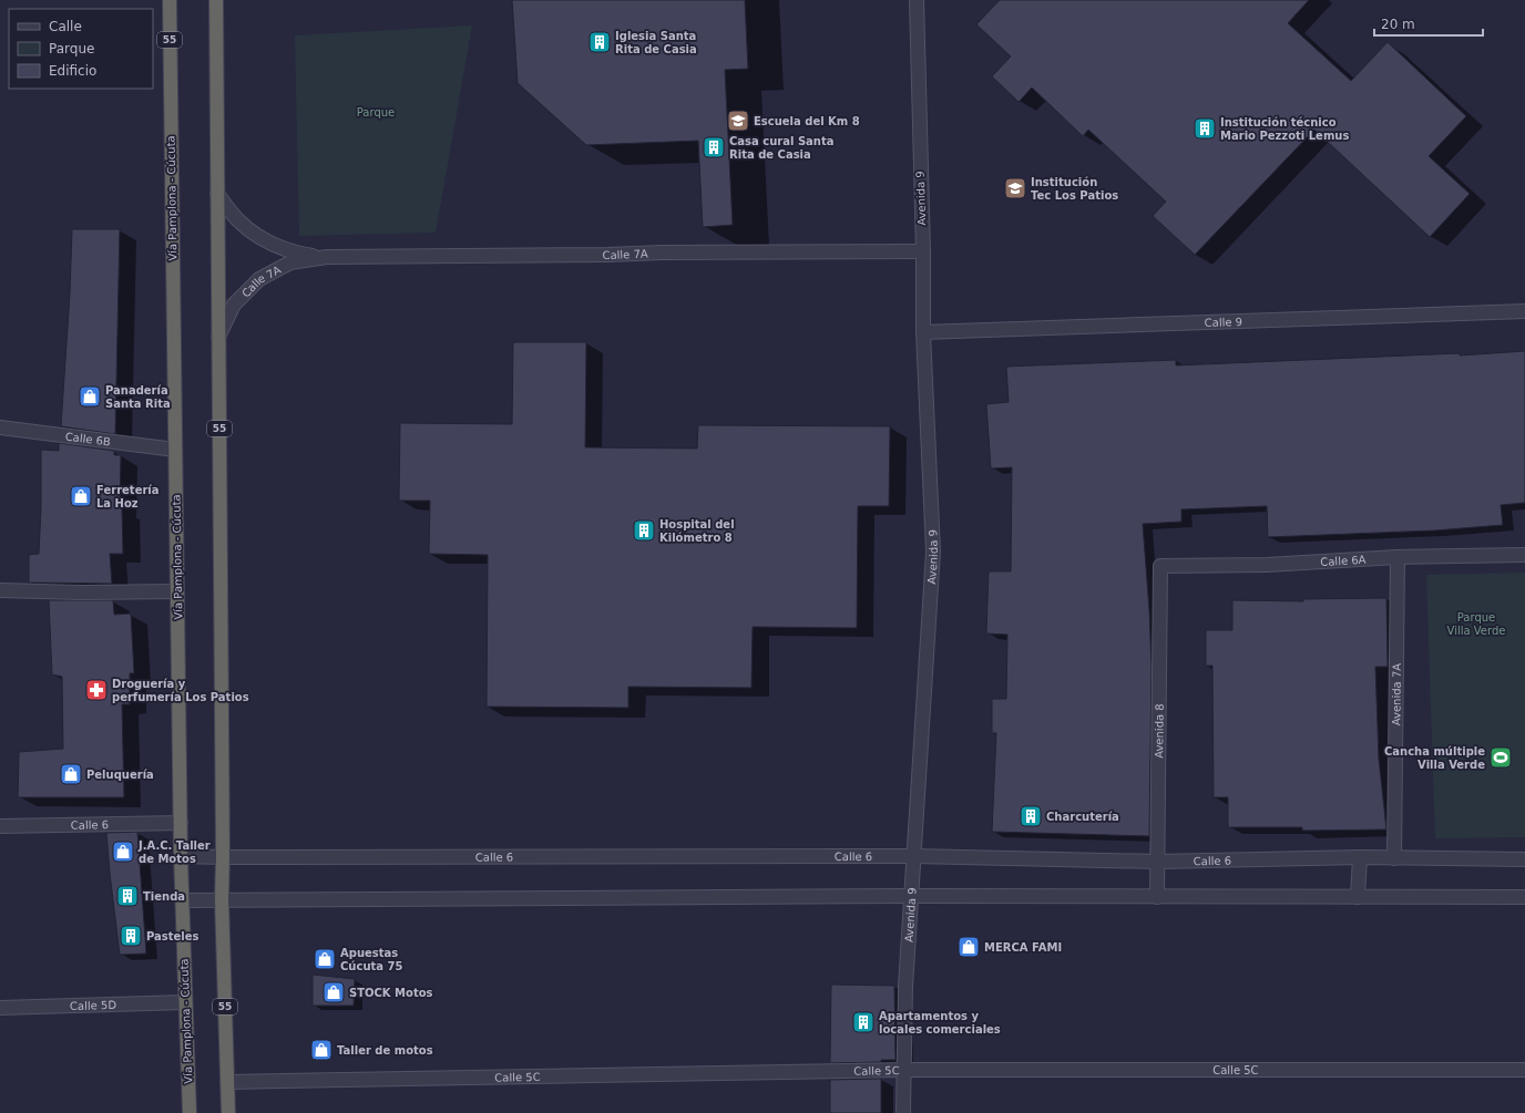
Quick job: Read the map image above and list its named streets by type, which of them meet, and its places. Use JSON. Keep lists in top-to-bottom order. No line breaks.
{"streets":{"highway":["55","Vía Pamplona - Cúcuta"],"street":["Avenida 9","Calle 7A","Calle 9","Calle 6B","Calle 6A","Avenida 7A","Avenida 8","Calle 6","Calle 5D","Calle 5C"]},"crossings":[["55","Calle 7A"],["55","Calle 6"],["55","Calle 5C"],["Vía Pamplona - Cúcuta","Calle 6B"],["Vía Pamplona - Cúcuta","Calle 6"],["Vía Pamplona - Cúcuta","Calle 5D"],["Avenida 9","Calle 7A"],["Avenida 9","Calle 9"],["Avenida 9","Calle 6"],["Avenida 9","Calle 5C"],["Calle 6A","Avenida 7A"],["Calle 6A","Avenida 8"],["Avenida 7A","Calle 6"],["Avenida 8","Calle 6"]],"parks":["Parque","Parque Villa Verde"],"places":{"building":["Iglesia Santa Rita de Casia","Institución técnico Mario Pezzoti Lemus","Casa cural Santa Rita de Casia","Hospital del Kilómetro 8","Charcutería","Tienda","Pasteles","Apartamentos y locales comerciales"],"school or university":["Escuela del Km 8","Institución Tec Los Patios"],"shop":["Panadería Santa Rita","Ferretería La Hoz","Peluquería","J.A.C. Taller de Motos","MERCA FAMI","Apuestas Cúcuta 75","STOCK Motos","Taller de motos"],"pharmacy":["Droguería y perfumería Los Patios"],"sports":["Cancha múltiple Villa Verde"]},"legend":["Calle","Parque","Edificio"],"scale_bar":"20 m"}
